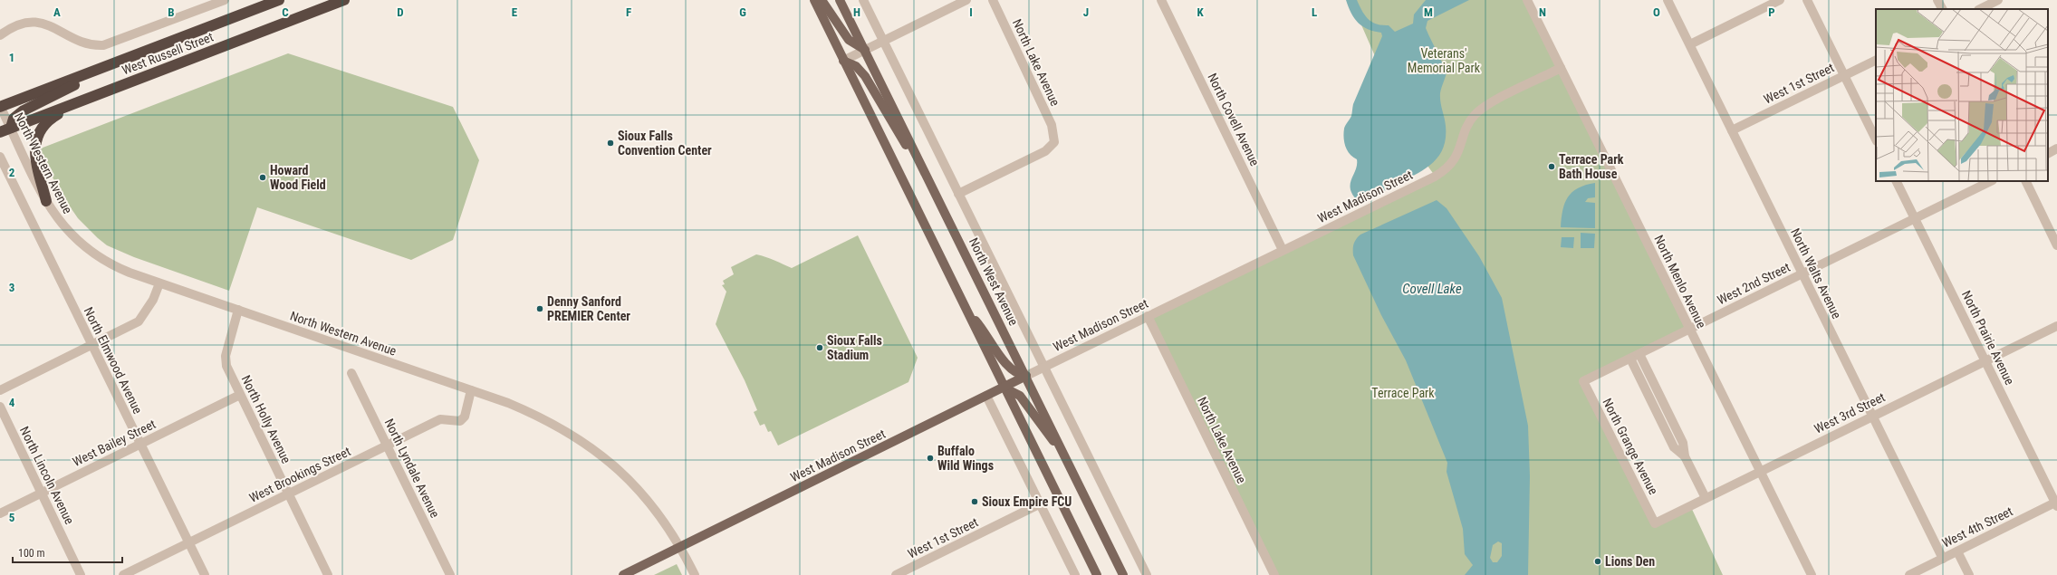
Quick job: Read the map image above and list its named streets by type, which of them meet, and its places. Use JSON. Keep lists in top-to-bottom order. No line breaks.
{"streets":{"highway":["West Russell Street"],"main road":["West Madison Street","North West Avenue"],"street":["North Lake Avenue","West 1st Street","North Covell Avenue","North Western Avenue","North Walts Avenue","North Menlo Avenue","West 2nd Street","North Prairie Avenue","North Elmwood Avenue","West 3rd Street","North Holly Avenue","West Bailey Street","North Grange Avenue","North Lyndale Avenue","West Brookings Street","North Lincoln Avenue","West 4th Street"]},"crossings":[["West Russell Street","North Western Avenue"],["North Lake Avenue","West Madison Street"],["North Lake Avenue","North West Avenue"],["West 1st Street","North Walts Avenue"],["North Covell Avenue","West Madison Street"],["North Western Avenue","West Madison Street"],["North Western Avenue","North Holly Avenue"],["North Western Avenue","West Brookings Street"],["West Madison Street","North West Avenue"],["West Madison Street","North Menlo Avenue"],["North Walts Avenue","West 2nd Street"],["North Walts Avenue","West 3rd Street"],["North Walts Avenue","West 4th Street"],["North Menlo Avenue","West 2nd Street"],["North Menlo Avenue","West 3rd Street"],["West 2nd Street","North Prairie Avenue"],["West 2nd Street","North Grange Avenue"],["North Prairie Avenue","West 3rd Street"],["North Prairie Avenue","West 4th Street"],["North Elmwood Avenue","West Bailey Street"],["North Elmwood Avenue","West Brookings Street"],["West 3rd Street","North Grange Avenue"],["North Holly Avenue","West Bailey Street"],["North Holly Avenue","West Brookings Street"],["West Bailey Street","North Lincoln Avenue"],["North Lyndale Avenue","West Brookings Street"]],"water":["Covell Lake"],"parks":["Veterans' Memorial Park","Terrace Park"],"places":["Sioux Falls Convention Center","Terrace Park Bath House","Howard Wood Field","Denny Sanford PREMIER Center","Sioux Falls Stadium","Buffalo Wild Wings","Sioux Empire FCU","Lions Den"],"scale_bar":"100 m","grid":{"columns":["A","B","C","D","E","F","G","H","I","J","K","L","M","N","O","P"],"rows":["1","2","3","4","5"]}}
